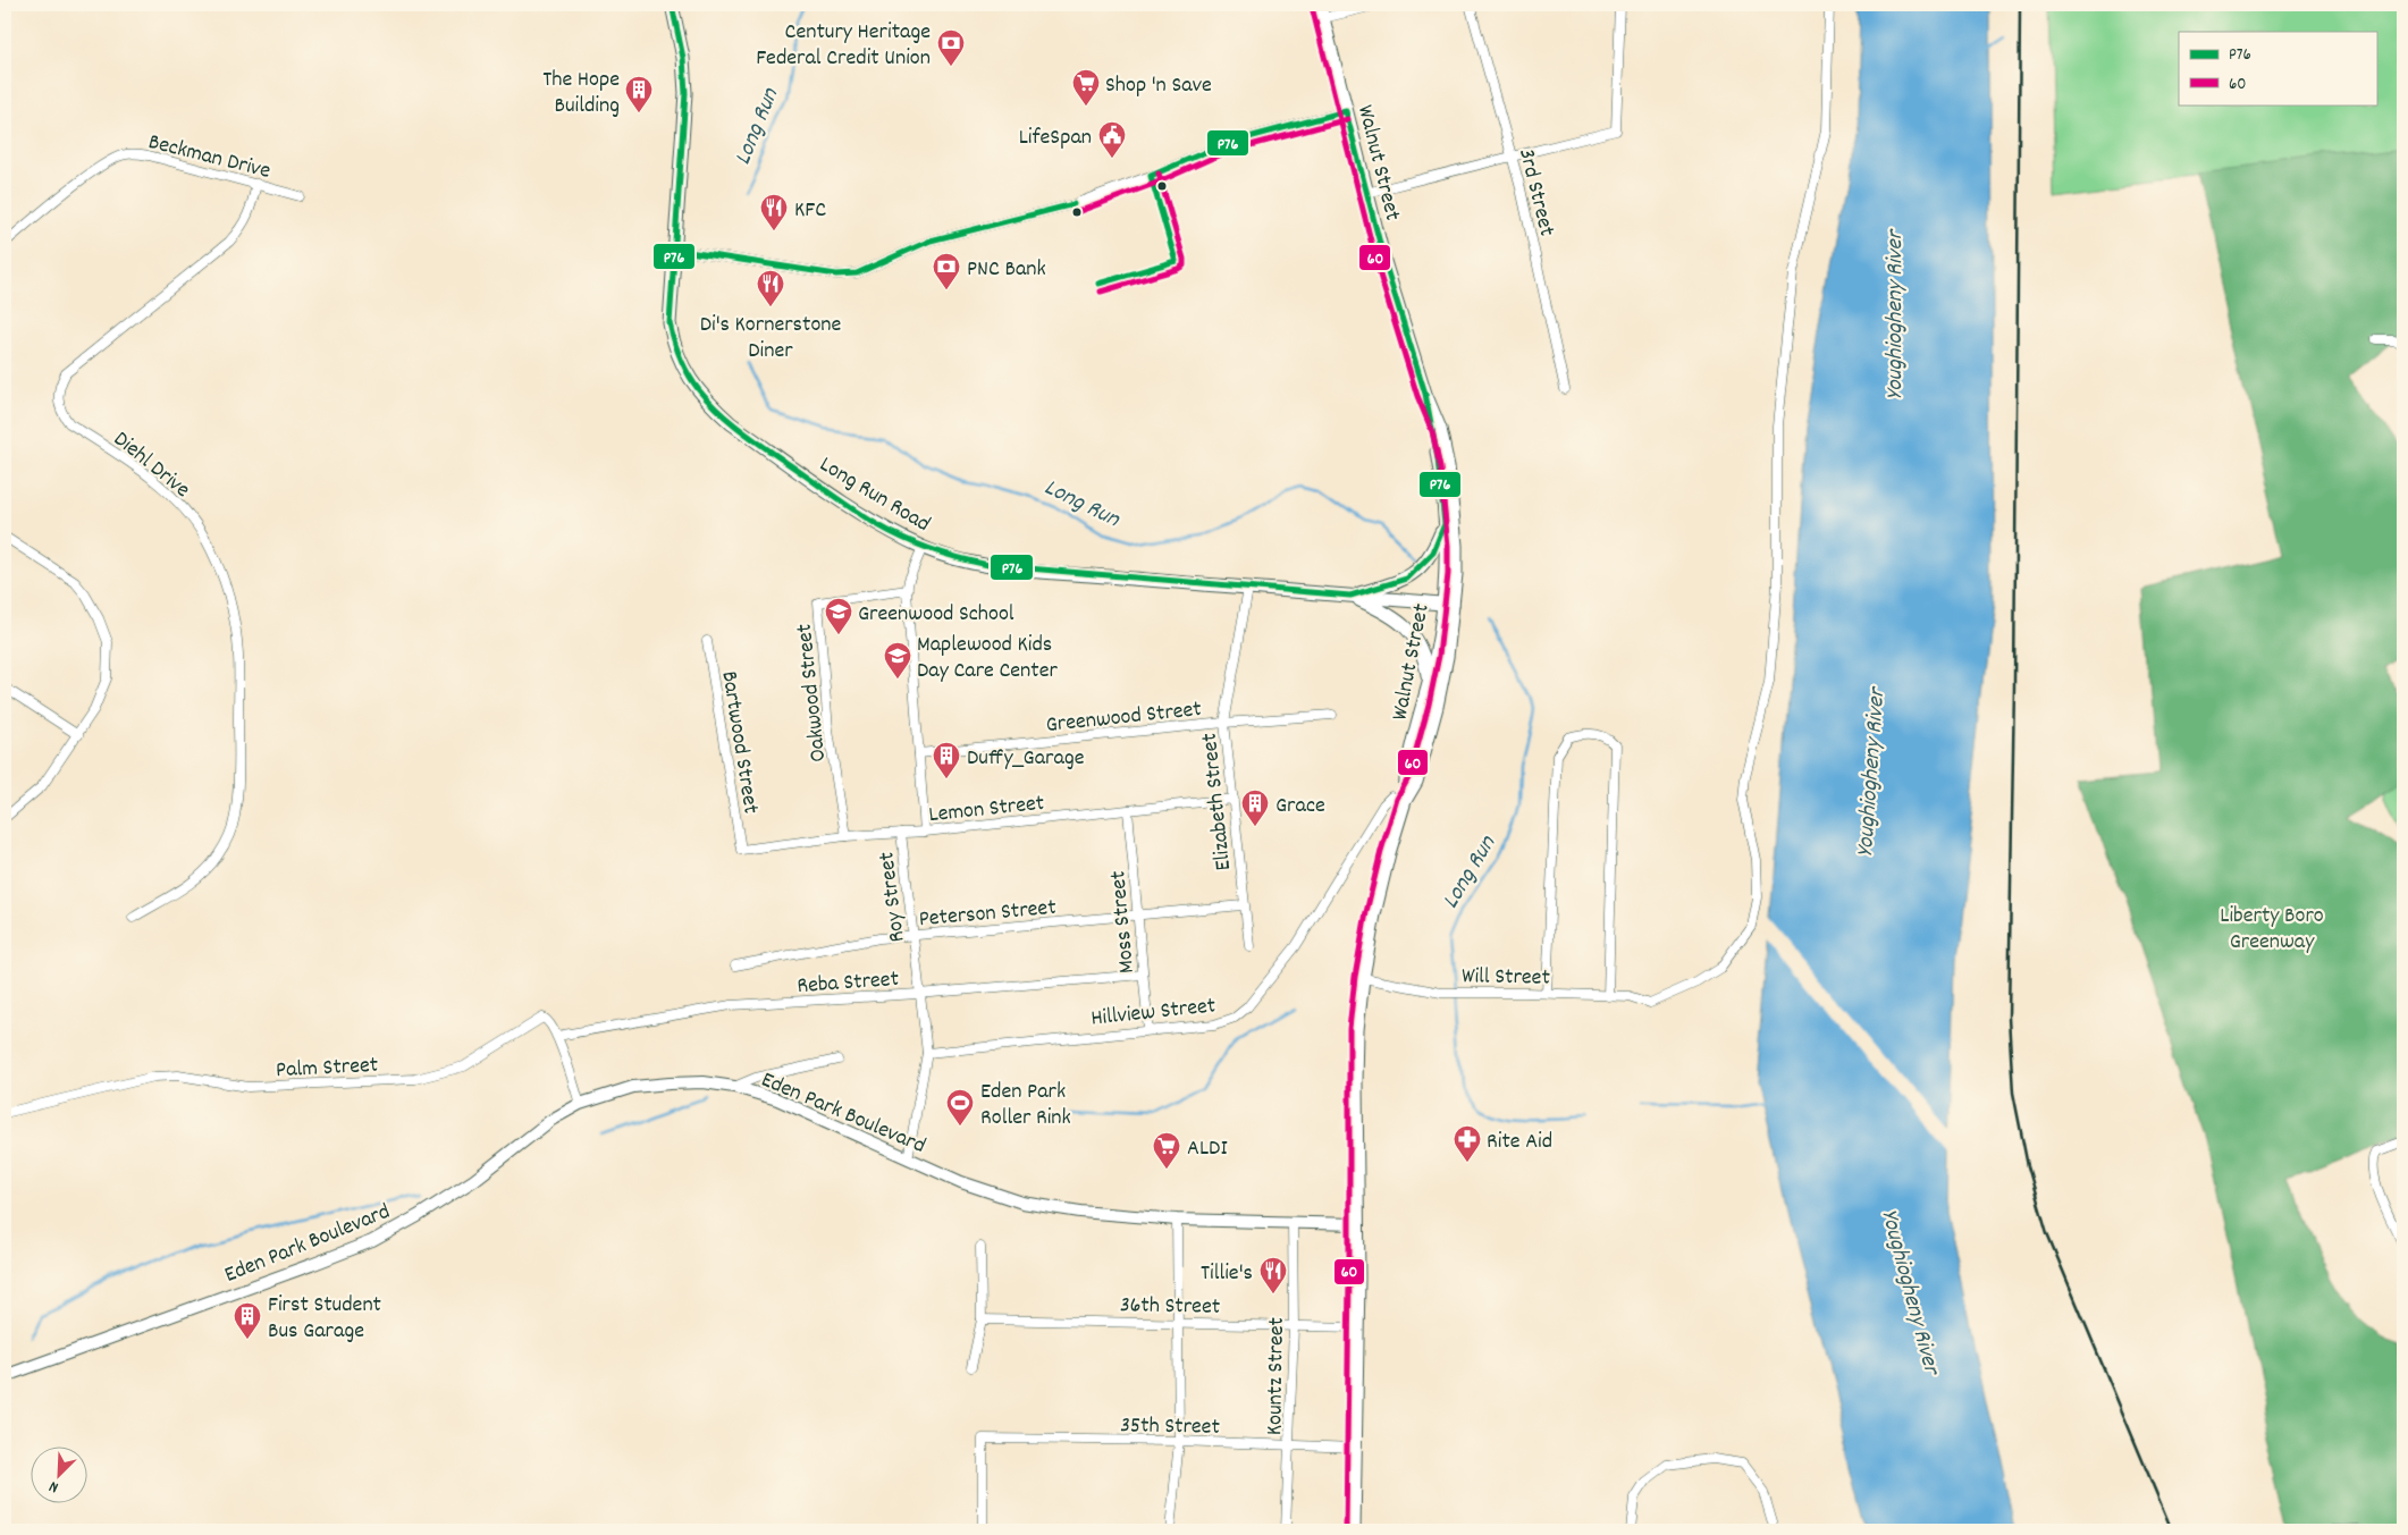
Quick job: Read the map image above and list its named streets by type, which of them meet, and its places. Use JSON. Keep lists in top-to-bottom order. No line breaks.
{"streets":{"main road":["Walnut Street","Long Run Road","Eden Park Boulevard"],"street":["Beckman Drive","3rd Street","Diehl Drive","Oakwood Street","Greenwood Street","Bartwood Street","Elizabeth Street","Lemon Street","Roy Street","Peterson Street","Moss Street","Will Street","Reba Street","Hillview Street","Palm Street","36th Street","Kountz Street","35th Street"]},"crossings":[["Beckman Drive","Diehl Drive"],["Walnut Street","Long Run Road"],["Walnut Street","Will Street"],["Walnut Street","Hillview Street"],["Walnut Street","Eden Park Boulevard"],["Walnut Street","36th Street"],["Walnut Street","35th Street"],["Long Run Road","Elizabeth Street"],["Oakwood Street","Lemon Street"],["Greenwood Street","Elizabeth Street"],["Bartwood Street","Lemon Street"],["Elizabeth Street","Lemon Street"],["Elizabeth Street","Peterson Street"],["Lemon Street","Roy Street"],["Lemon Street","Moss Street"],["Roy Street","Peterson Street"],["Roy Street","Reba Street"],["Roy Street","Hillview Street"],["Roy Street","Eden Park Boulevard"],["Peterson Street","Moss Street"],["Moss Street","Reba Street"],["Moss Street","Hillview Street"],["Reba Street","Palm Street"],["Palm Street","Eden Park Boulevard"],["Eden Park Boulevard","Kountz Street"],["36th Street","Kountz Street"],["Kountz Street","35th Street"]],"water":["Long Run","Youghiogheny River"],"parks":["Liberty Boro Greenway"],"places":{"bank":["Century Heritage Federal Credit Union","PNC Bank"],"supermarket":["Shop 'n Save","ALDI"],"building":["The Hope Building","Duffy_Garage","Grace","First Student Bus Garage"],"public building":["LifeSpan"],"restaurant":["KFC","Di's Kornerstone Diner","Tillie's"],"school or university":["Greenwood School","Maplewood Kids Day Care Center"],"sports":["Eden Park Roller Rink"],"pharmacy":["Rite Aid"]},"lines":["transit line P76","transit line 60"],"legend":["P76","60"],"north":"bottom left"}
